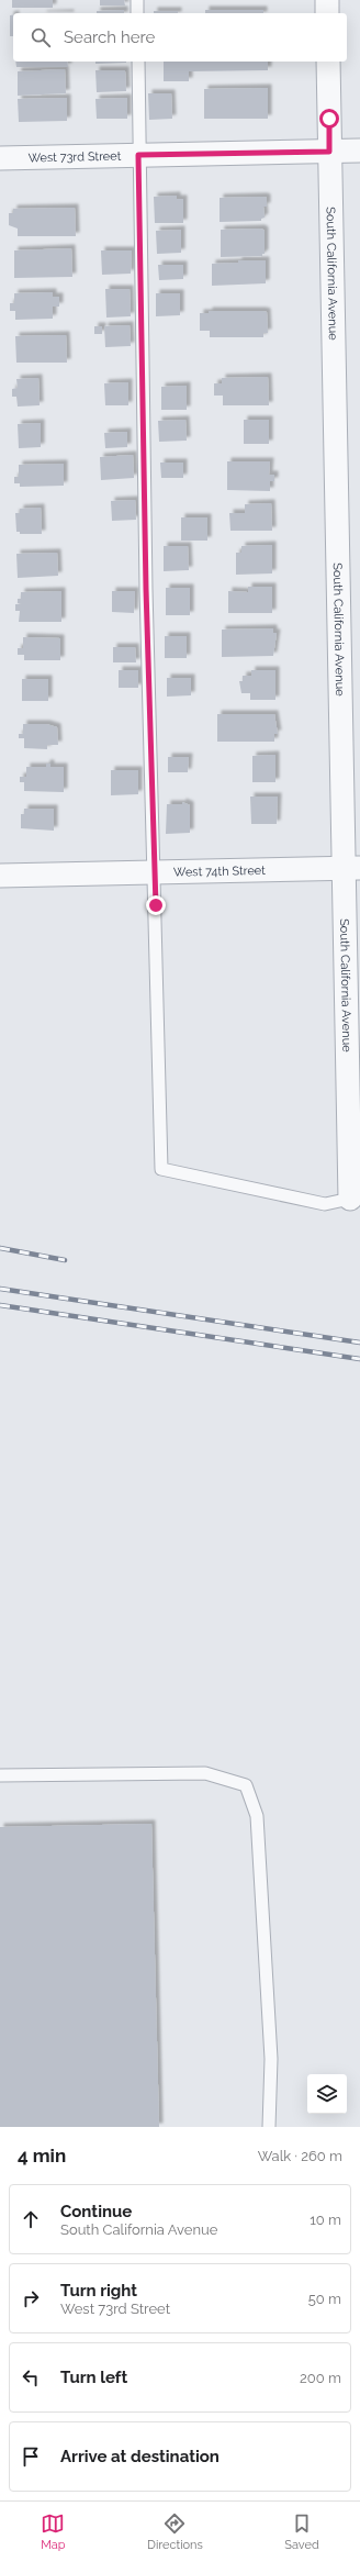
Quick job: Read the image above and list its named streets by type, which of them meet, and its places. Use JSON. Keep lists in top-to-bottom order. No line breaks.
{"streets":{"street":["West 73rd Street","South California Avenue","West 74th Street"]},"crossings":[["West 73rd Street","South California Avenue"],["South California Avenue","West 74th Street"]],"page":{"search":"Search here","heading":["4 min","Walk · 260 m"],"list":[["Continue","South California Avenue","10 m"],["Turn right","West 73rd Street","50 m"],["Turn left","200 m"],"Arrive at destination"],"nav":["Map","Directions","Saved"]}}
